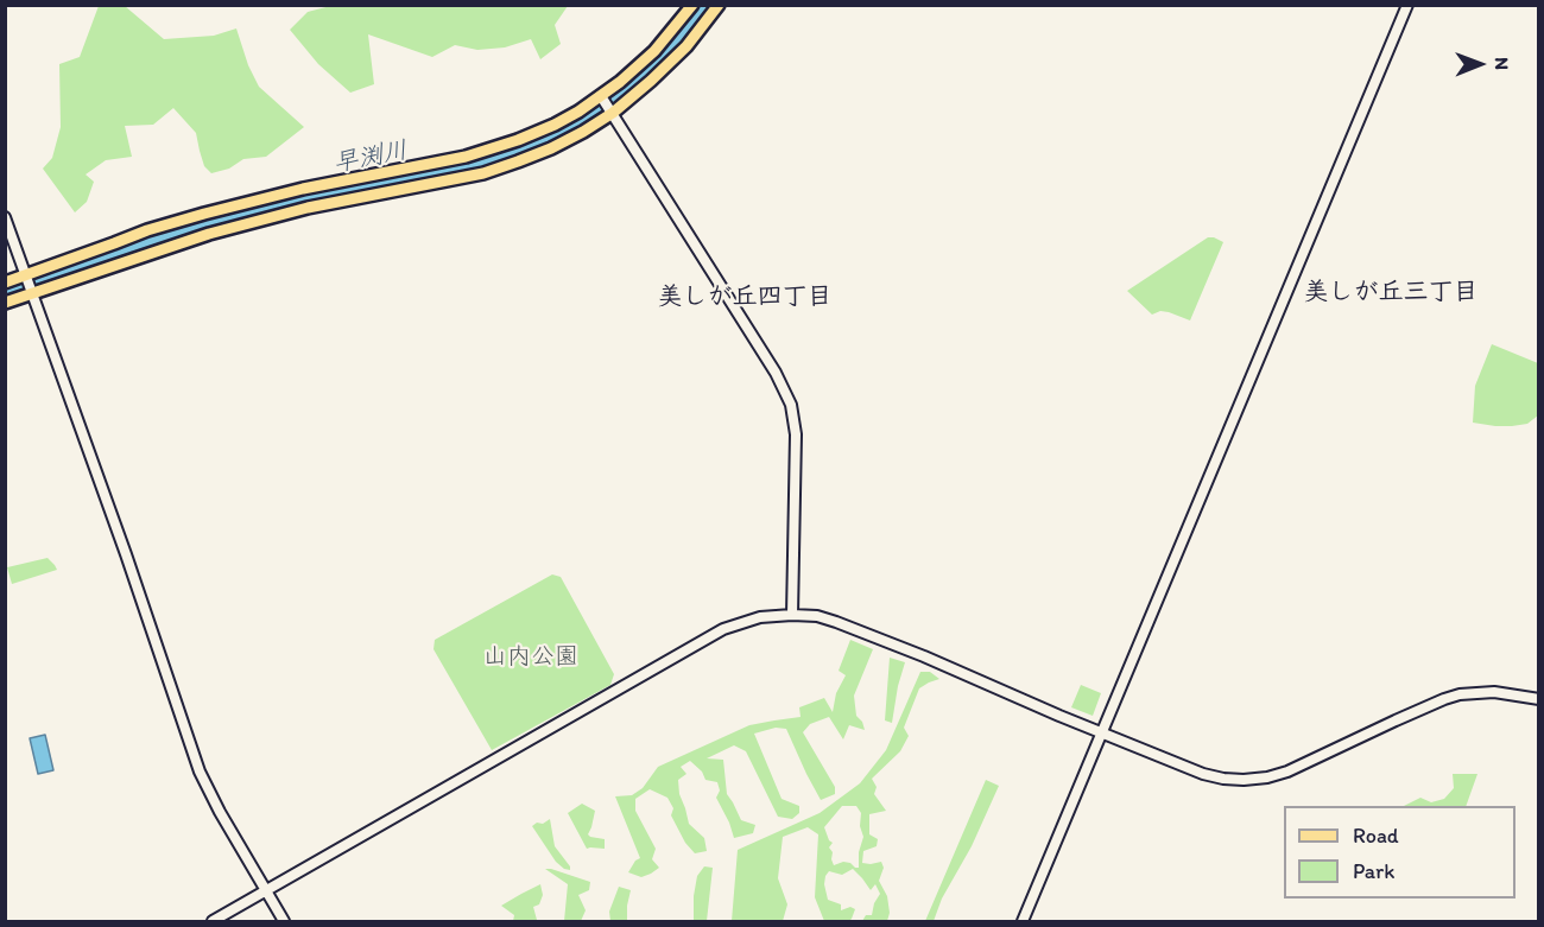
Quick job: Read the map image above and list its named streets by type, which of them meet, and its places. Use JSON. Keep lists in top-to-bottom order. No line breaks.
{"districts":["美しが丘三丁目","美しが丘四丁目"],"water":["早渕川"],"parks":["山内公園"],"legend":["Road","Park"],"north":"right"}
